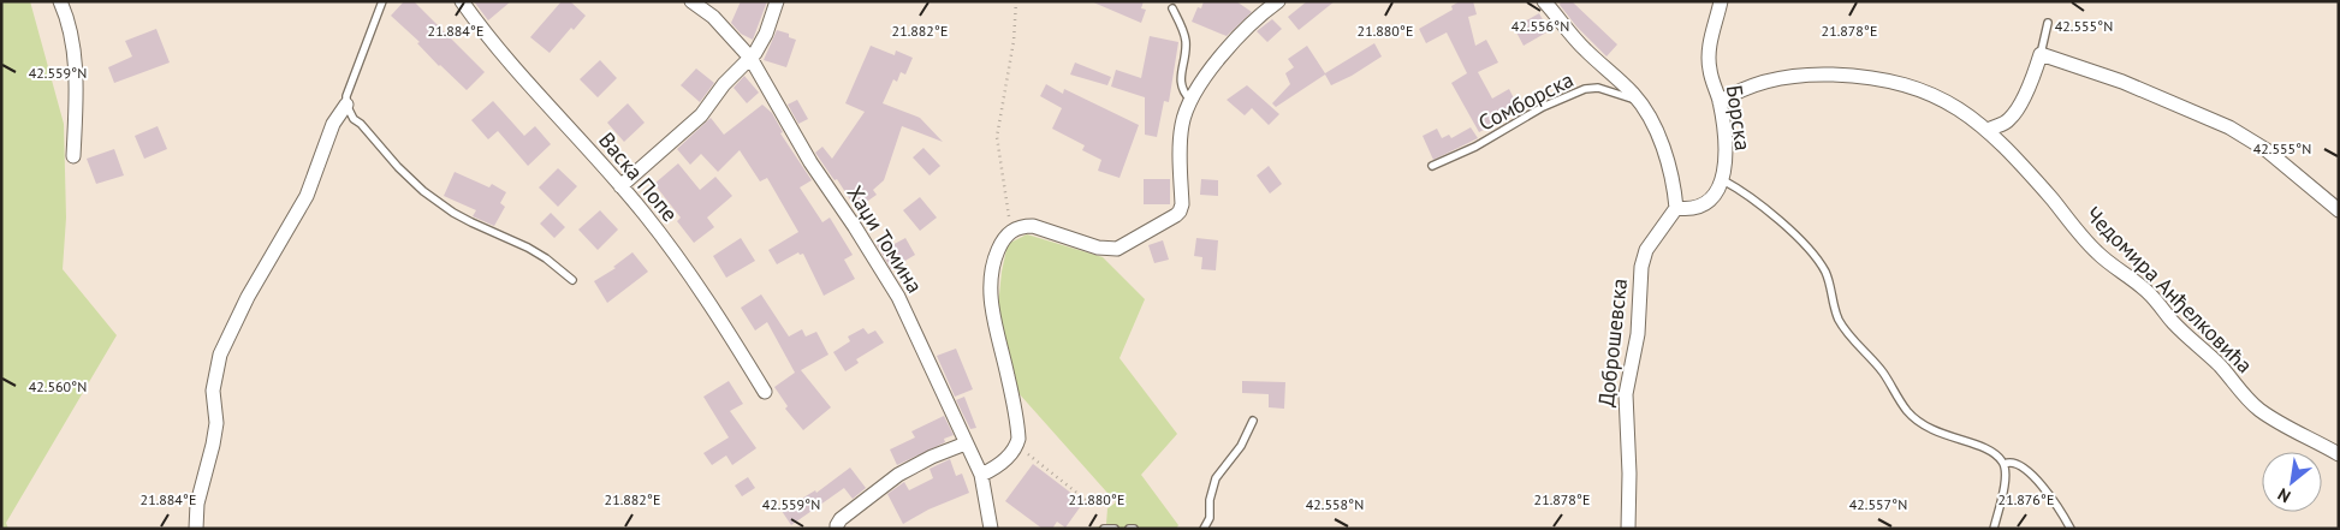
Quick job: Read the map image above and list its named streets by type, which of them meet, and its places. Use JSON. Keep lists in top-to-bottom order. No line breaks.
{"streets":{"street":["Борска","Васка Попе","Хаџи Томина","Чедомира Анђелковића","Доброшевска"],"lane":["Сомборска"]},"crossings":[["Борска","Чедомира Анђелковића"],["Борска","Доброшевска"]],"north":"bottom left","coordinates":["42.556°N","42.555°N","21.878°E","21.884°E","21.882°E","21.880°E","42.559°N","42.560°N","21.876°E","42.558°N","42.557°N"]}
